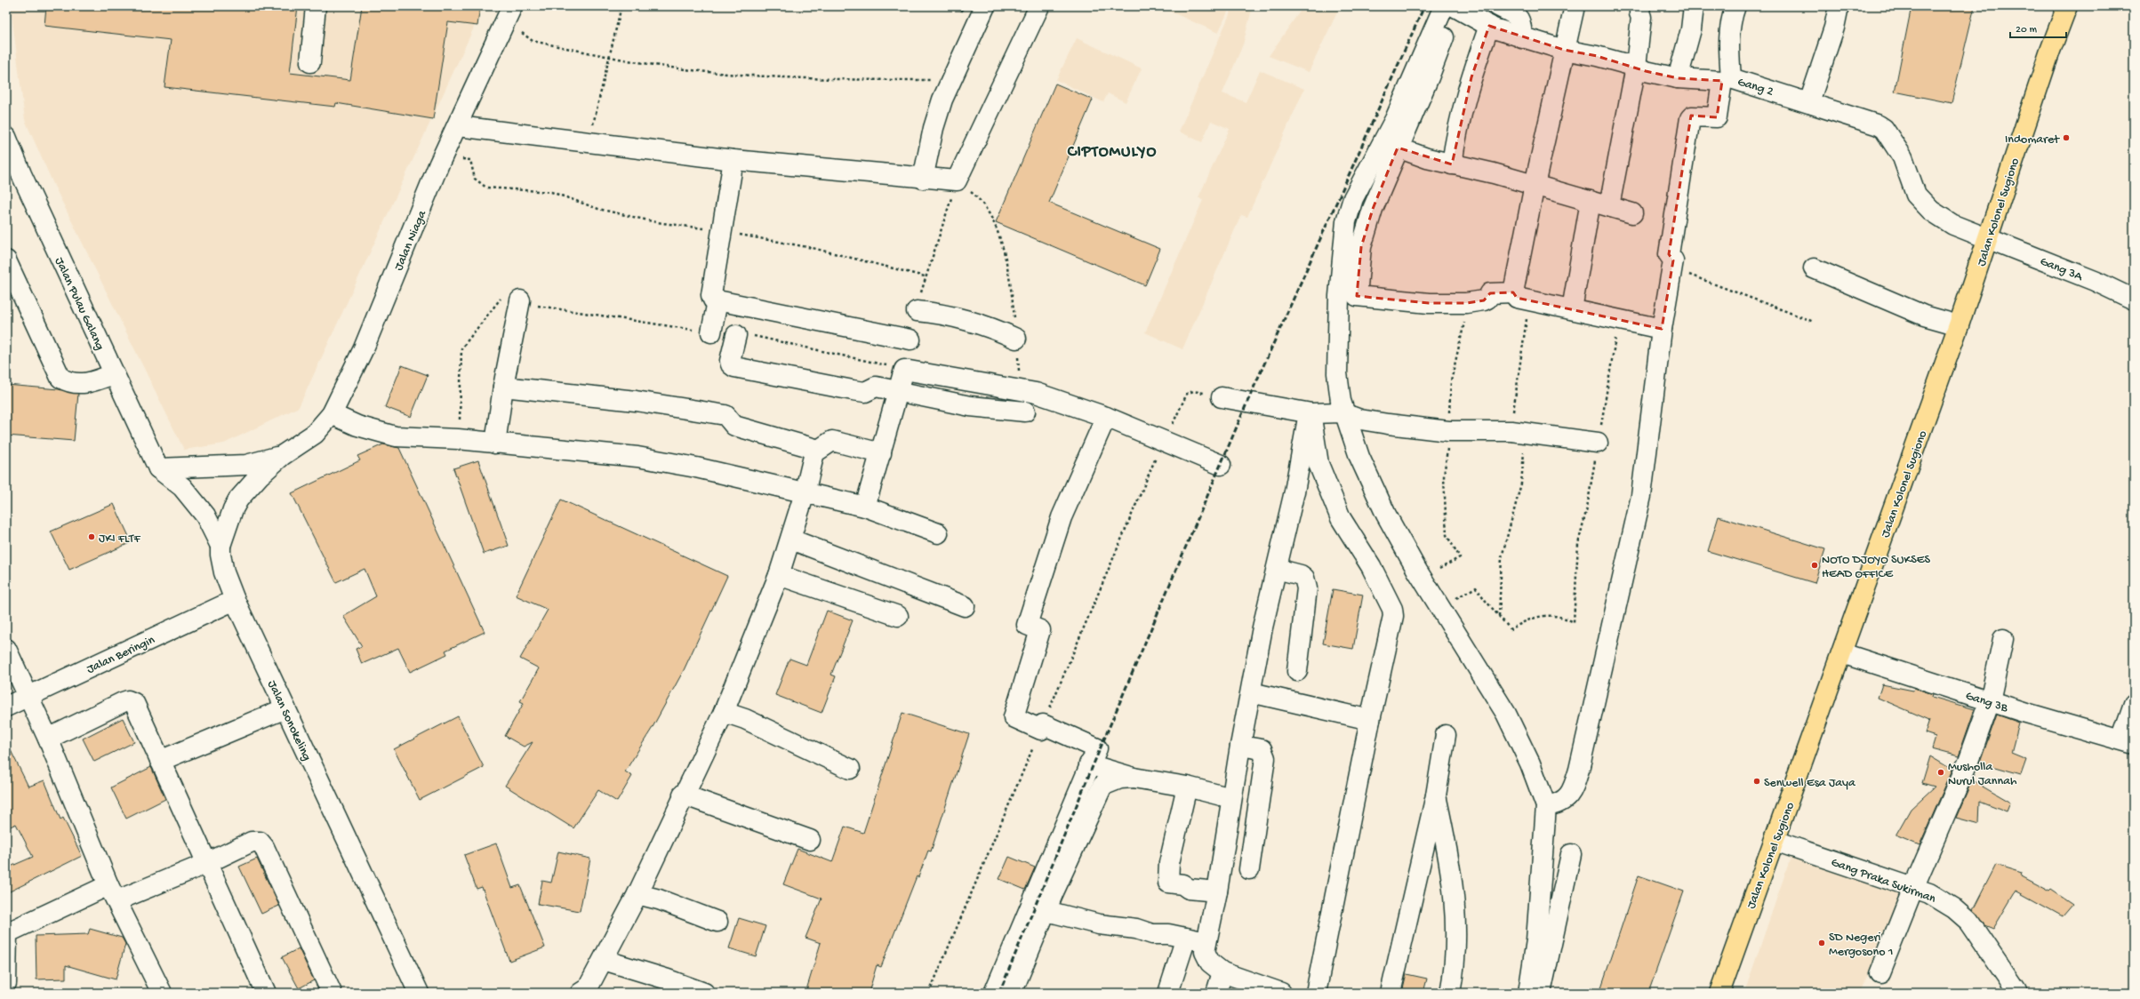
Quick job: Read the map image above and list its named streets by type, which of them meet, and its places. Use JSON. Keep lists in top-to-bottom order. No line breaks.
{"streets":{"highway":["Jalan Kolonel Sugiono"],"street":["Gang 2","Jalan Niaga","Gang 3A","Jalan Pulau Galang","Jalan Beringin","Gang 3B","Jalan Sonokeling","Gang Praka Sukirman"]},"crossings":[["Gang 2","Jalan Kolonel Sugiono"],["Gang 2","Gang 3A"],["Jalan Kolonel Sugiono","Gang 3A"],["Jalan Kolonel Sugiono","Gang 3B"],["Jalan Kolonel Sugiono","Gang Praka Sukirman"],["Jalan Niaga","Jalan Sonokeling"],["Jalan Pulau Galang","Jalan Sonokeling"],["Jalan Beringin","Jalan Sonokeling"]],"districts":["CIPTOMULYO"],"places":["Indomaret","JKI FLTF","NOTO DJOYO SUKSES HEAD OFFICE","Musholla Nurul Jannah","Senwell Esa Jaya","SD Negeri Mergosono 1"],"scale_bar":"20 m"}
